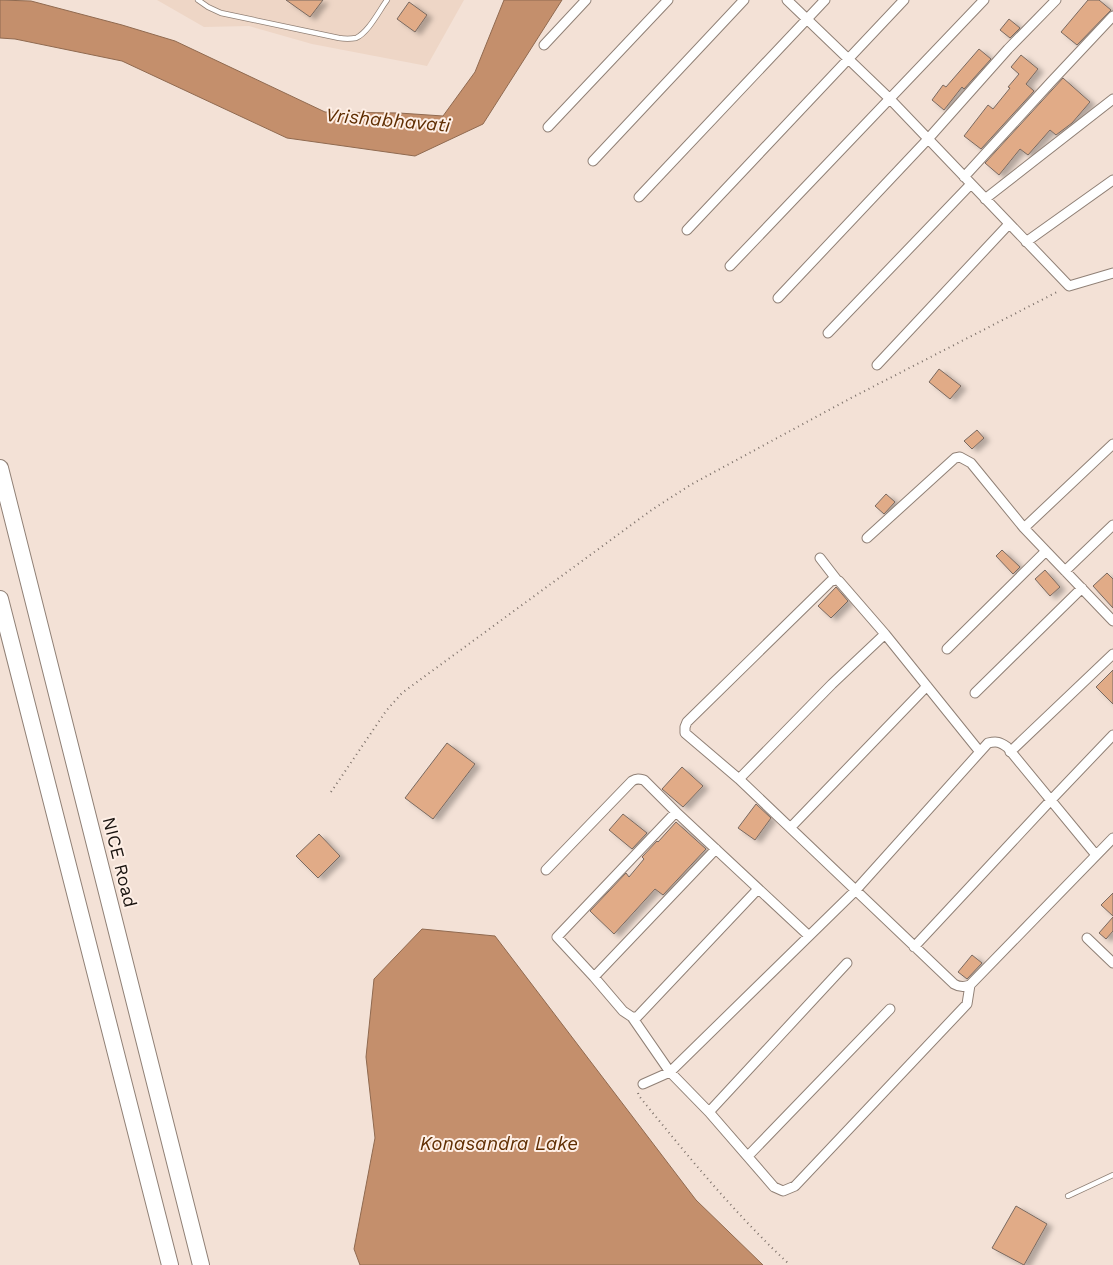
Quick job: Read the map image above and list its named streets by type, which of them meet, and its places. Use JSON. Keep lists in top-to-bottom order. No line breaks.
{"streets":{"highway":["NICE Road"]},"water":["Vrishabhavati","Konasandra Lake"]}
